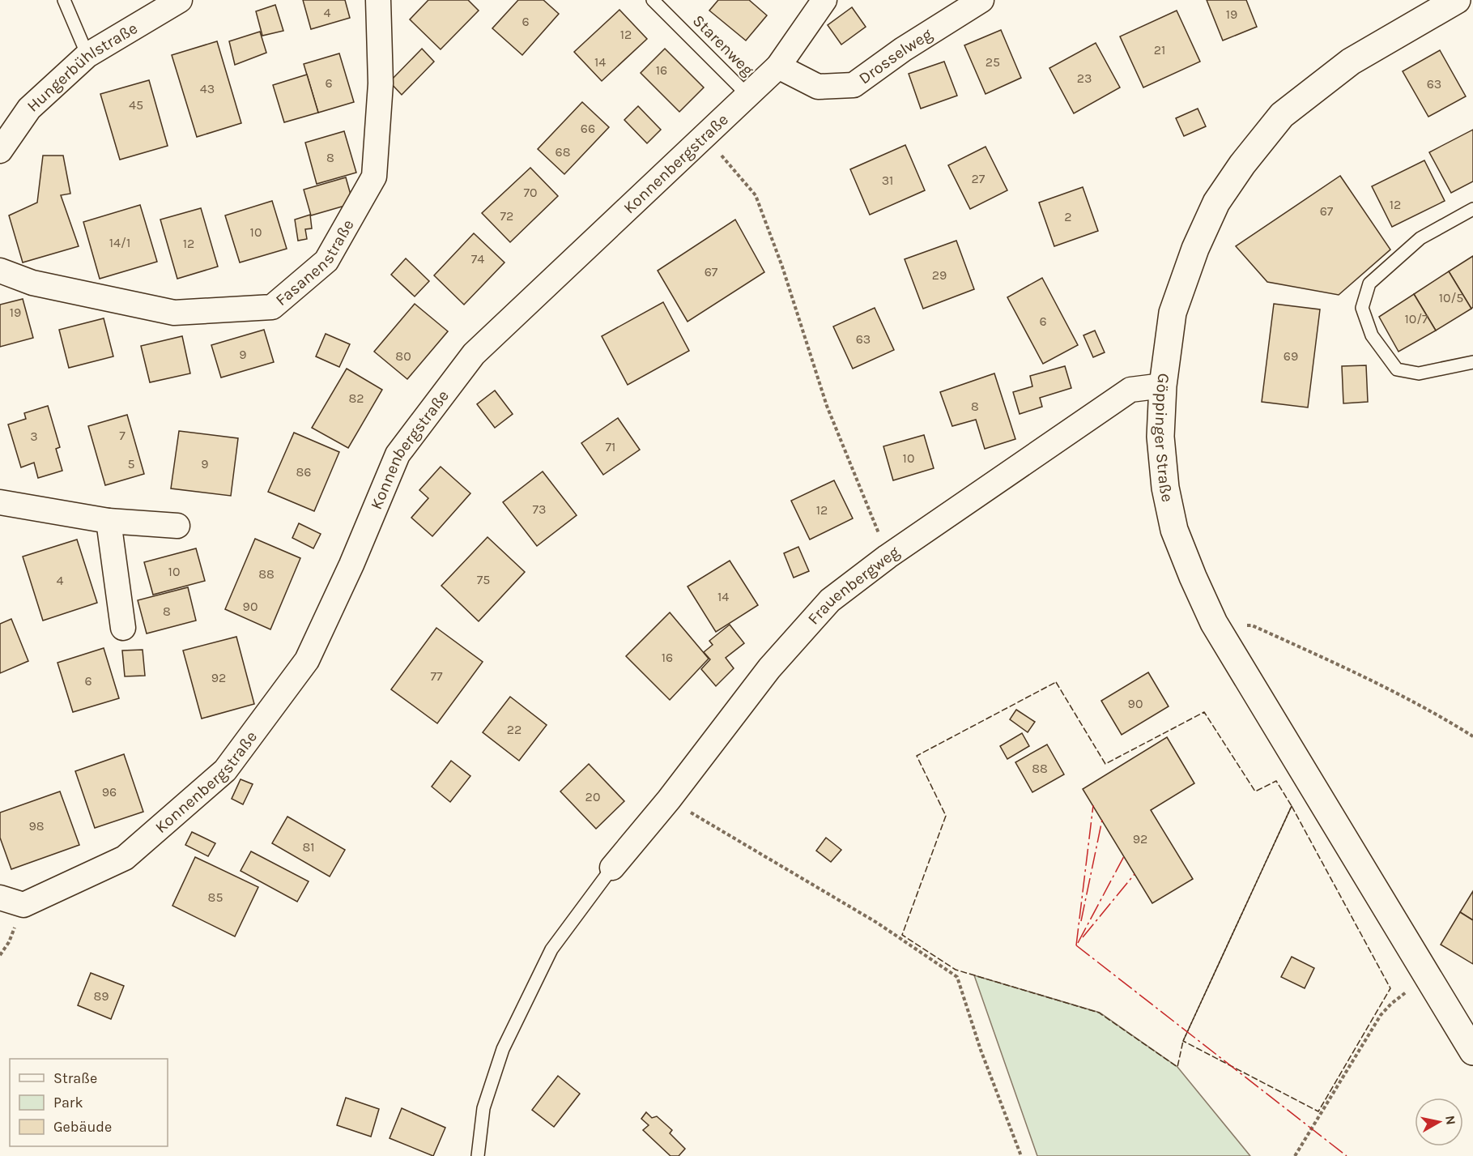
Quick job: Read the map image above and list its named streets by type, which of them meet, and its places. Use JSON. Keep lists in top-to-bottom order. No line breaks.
{"streets":{"main road":["Göppinger Straße"],"street":["Drosselweg","Hungerbühlstraße","Konnenbergstraße","Fasanenstraße","Frauenbergweg"],"lane":["Starenweg"]},"crossings":[["Starenweg","Konnenbergstraße"],["Drosselweg","Konnenbergstraße"],["Göppinger Straße","Frauenbergweg"]],"house_numbers":["4","19","6","12","21","14","25","16","23","6","63","43","45","66","68","8","27","31","70","12","67","72","2","10","14/1","12","74","67","29","10/5","19","10/7","6","63","9","80","69","82","8","7","3","71","10","5","9","86","73","12","10","88","75","4","14","90","8","16","77","92","6","90","22","88","96","20","98","92","81","85","89"],"legend":["Straße","Park","Gebäude"],"north":"right"}
